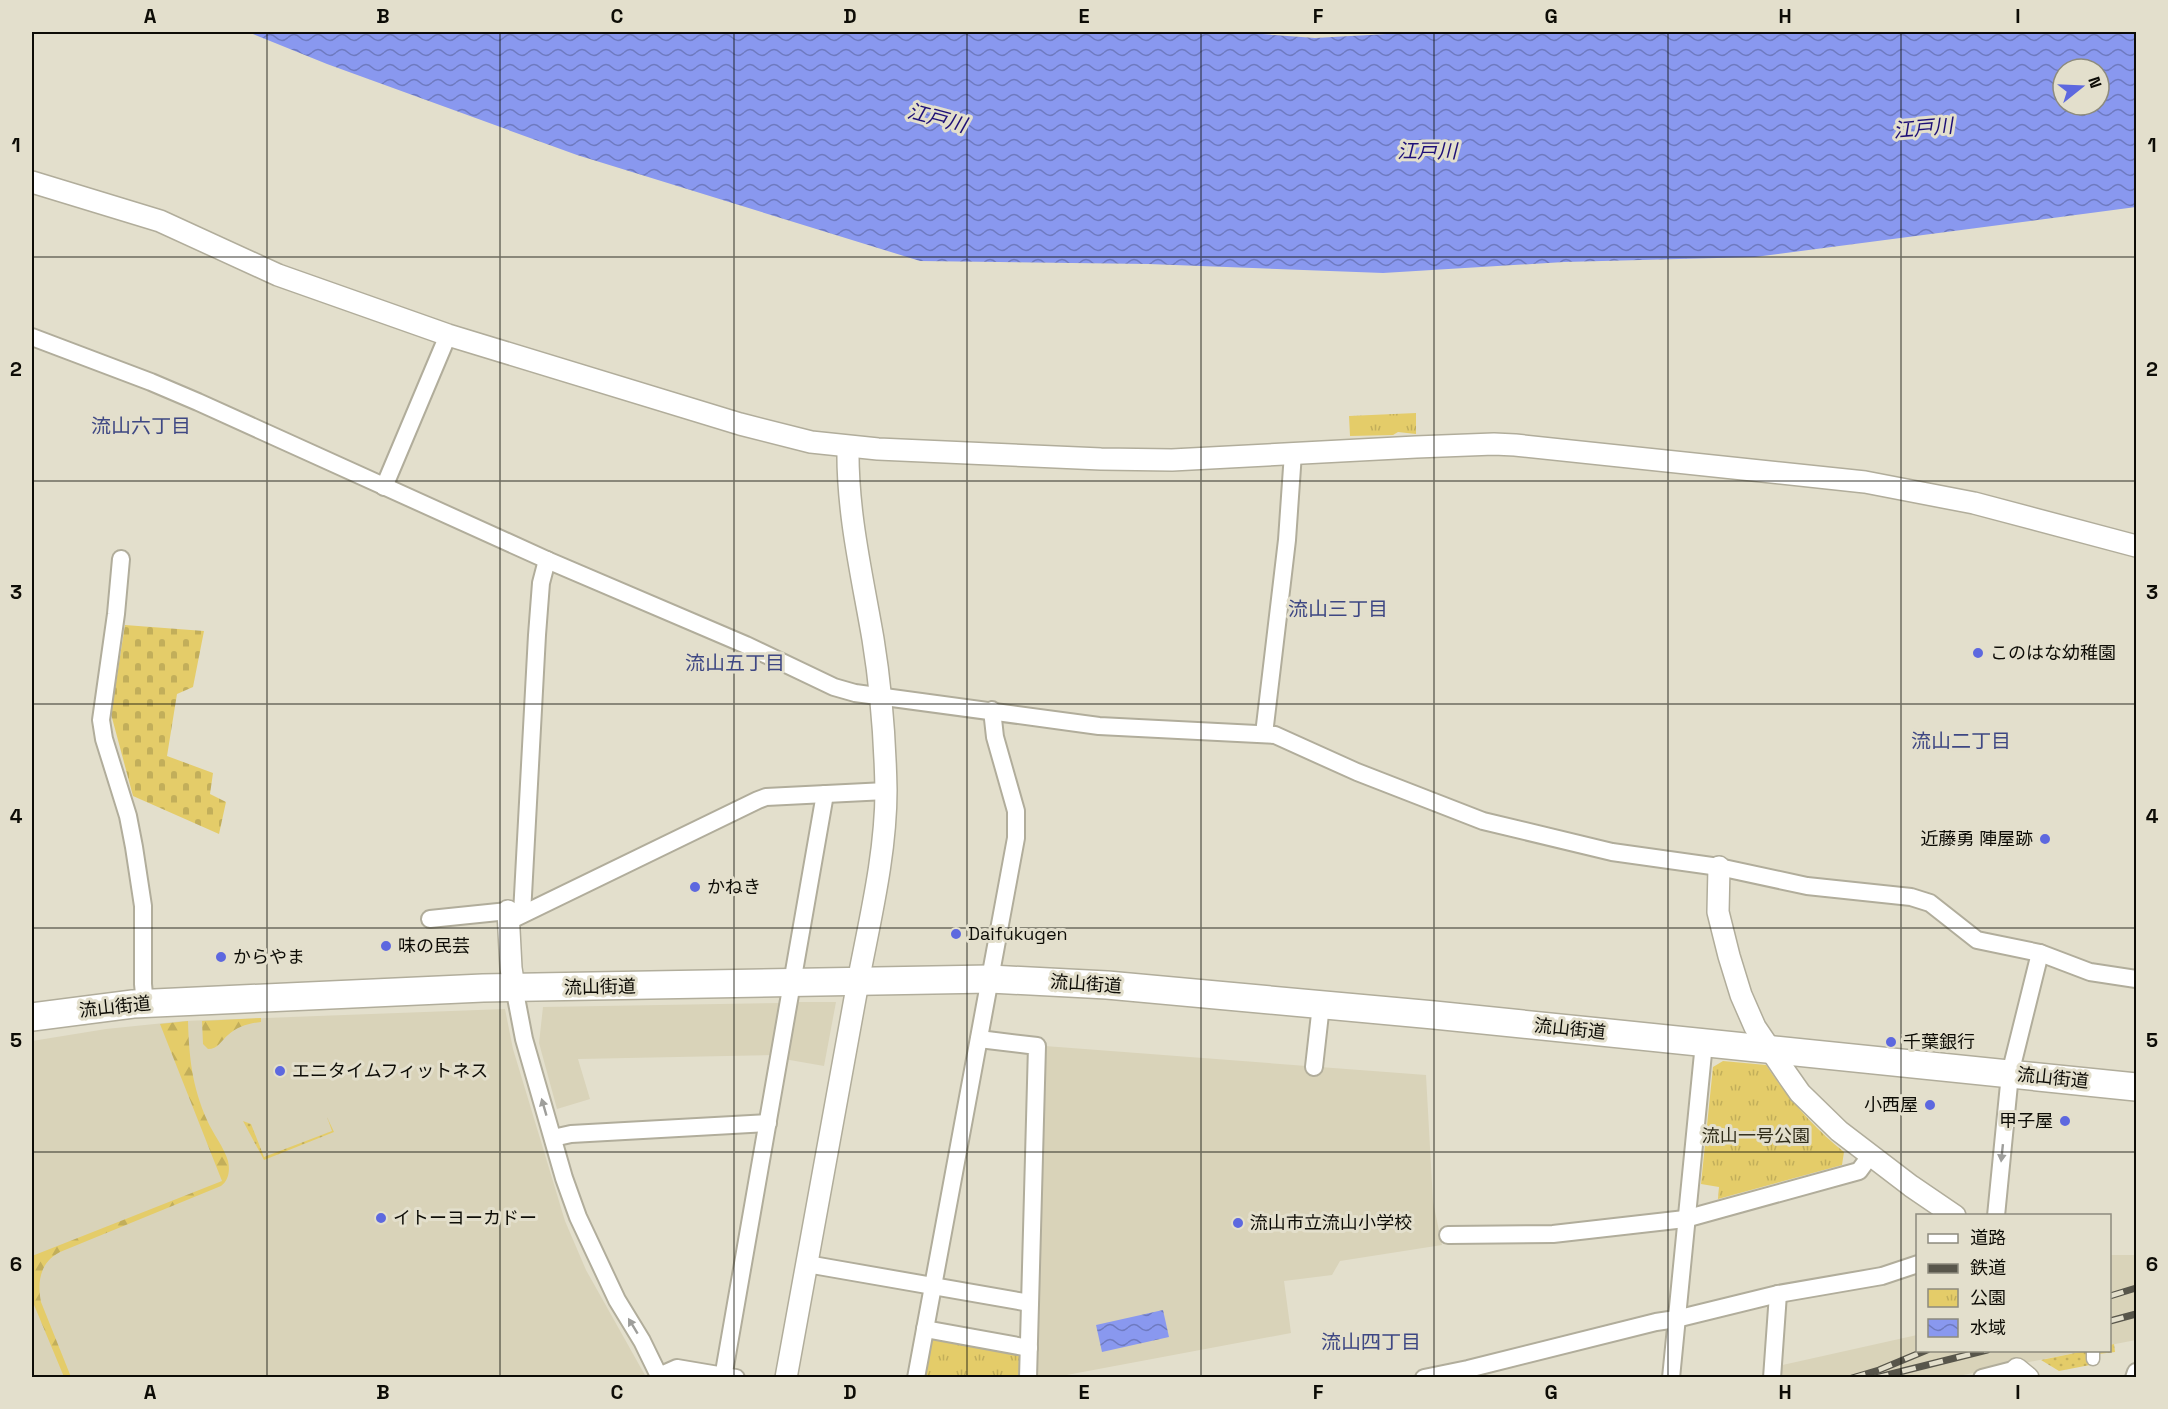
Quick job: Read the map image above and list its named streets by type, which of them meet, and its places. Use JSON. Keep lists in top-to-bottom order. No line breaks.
{"streets":{"main road":["流山街道"]},"districts":["流山六丁目","流山三丁目","流山五丁目","流山二丁目","流山四丁目"],"water":["江戸川"],"parks":["流山一号公園"],"places":["このはな幼稚園","近藤勇 陣屋跡","かねき","Daifukugen","味の民芸","からやま","千葉銀行","エニタイムフィットネス","小西屋","甲子屋","イトーヨーカドー","流山市立流山小学校"],"legend":["道路","鉄道","公園","水域"],"north":"right","grid":{"columns":["A","B","C","D","E","F","G","H","I"],"rows":["1","2","3","4","5","6"]}}
